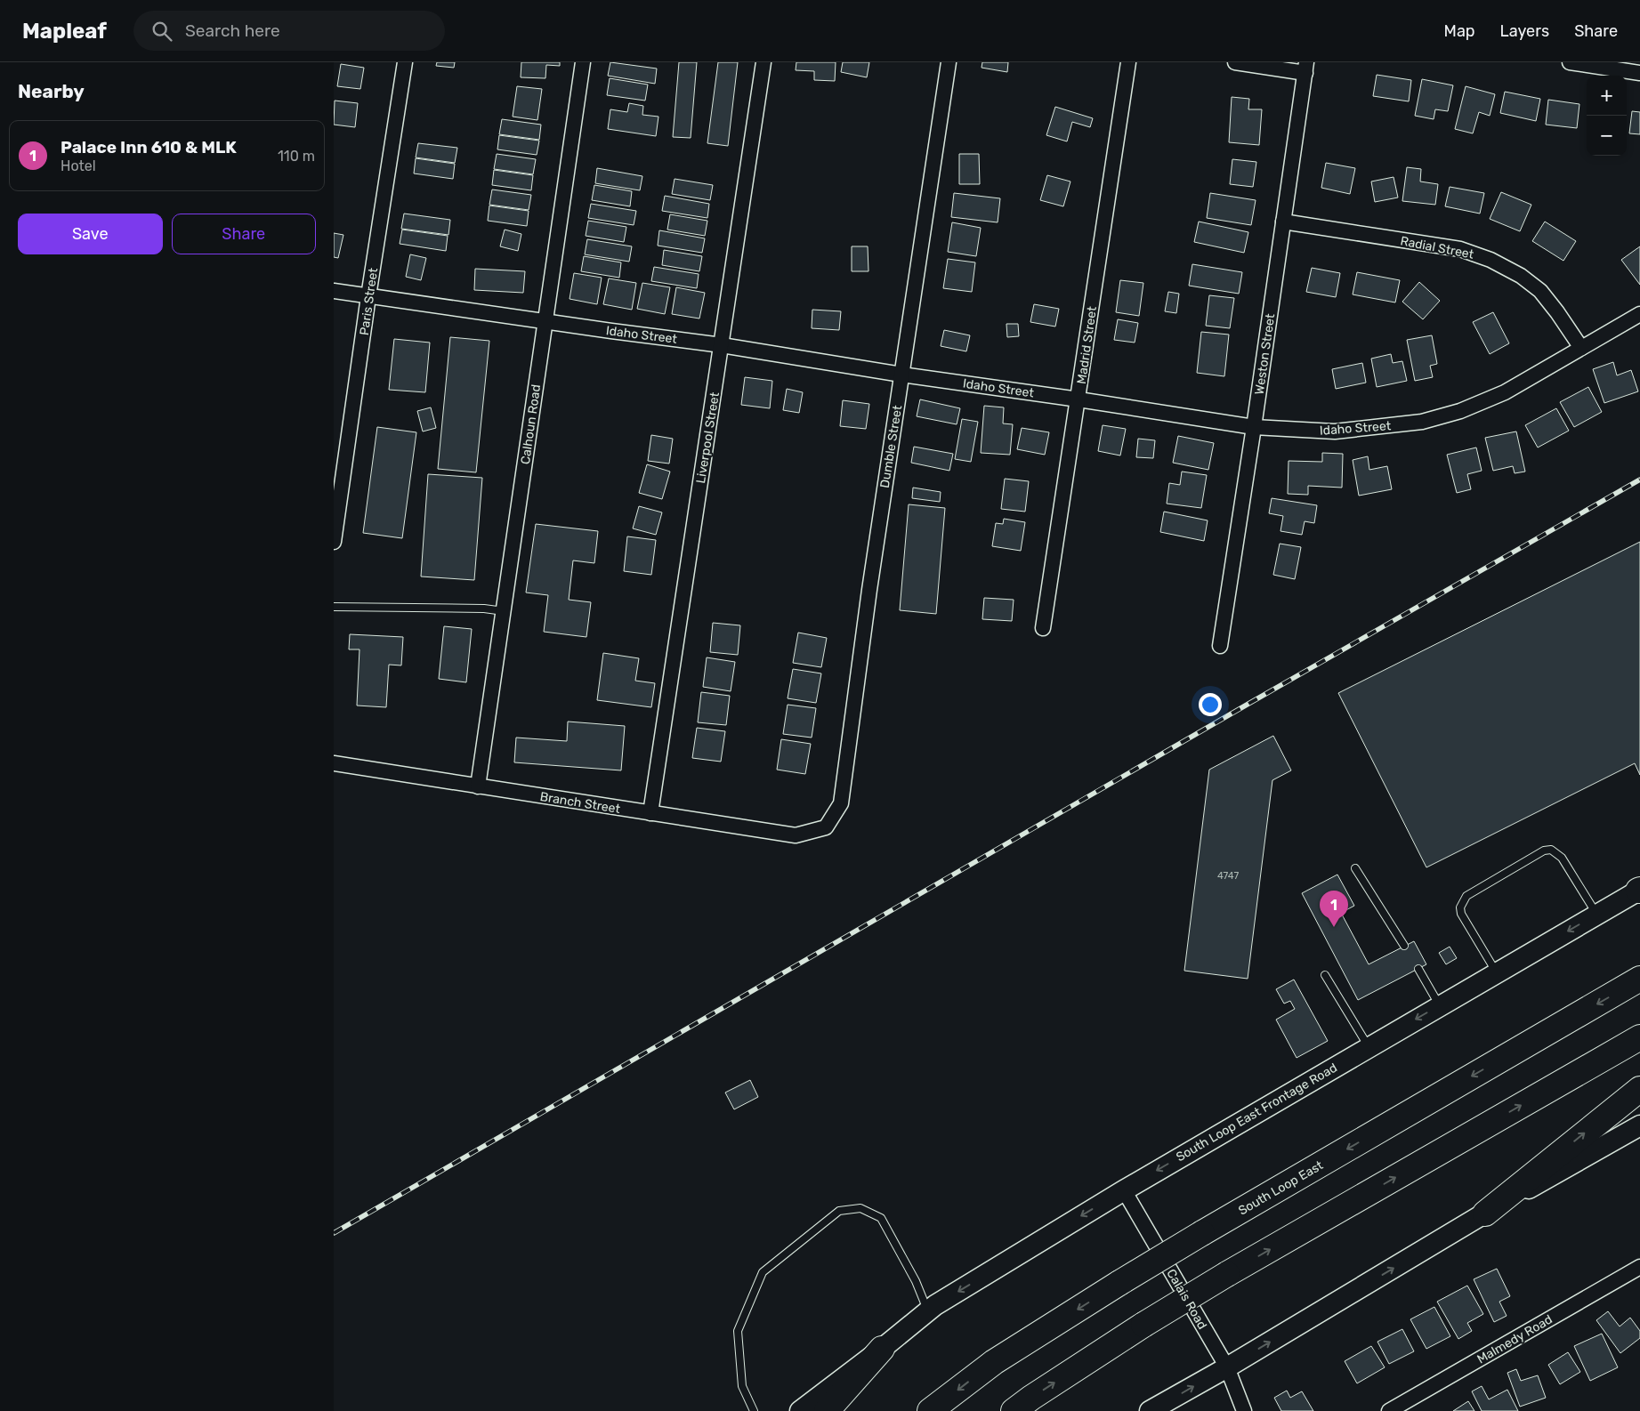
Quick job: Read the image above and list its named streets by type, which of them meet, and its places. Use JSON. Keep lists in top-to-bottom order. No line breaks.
{"streets":{"highway":["South Loop East"],"main road":["South Loop East Frontage Road"],"street":["Radial Street","Paris Street","Idaho Street","Madrid Street","Weston Street","Calhoun Road","Liverpool Street","Dumble Street","Branch Street","Calais Road","Malmedy Road"]},"crossings":[["Radial Street","Idaho Street"],["Radial Street","Weston Street"],["Paris Street","Idaho Street"],["Idaho Street","Madrid Street"],["Idaho Street","Weston Street"],["Idaho Street","Calhoun Road"],["Idaho Street","Liverpool Street"],["Idaho Street","Dumble Street"],["Calhoun Road","Branch Street"],["Liverpool Street","Branch Street"],["Dumble Street","Branch Street"],["South Loop East Frontage Road","Calais Road"]],"one_way":["South Loop East Frontage Road"],"house_numbers":["4747"],"page":{"header":"Mapleaf","search":"Search here","nav":["Map","Layers","Share"],"heading":"Nearby","map_buttons":["+","−"],"list":[{"mark":"1","name":"Palace Inn 610 & MLK","note":"Hotel","value":"110 m"}],"buttons":["Save","Share"],"pins":"1"}}
